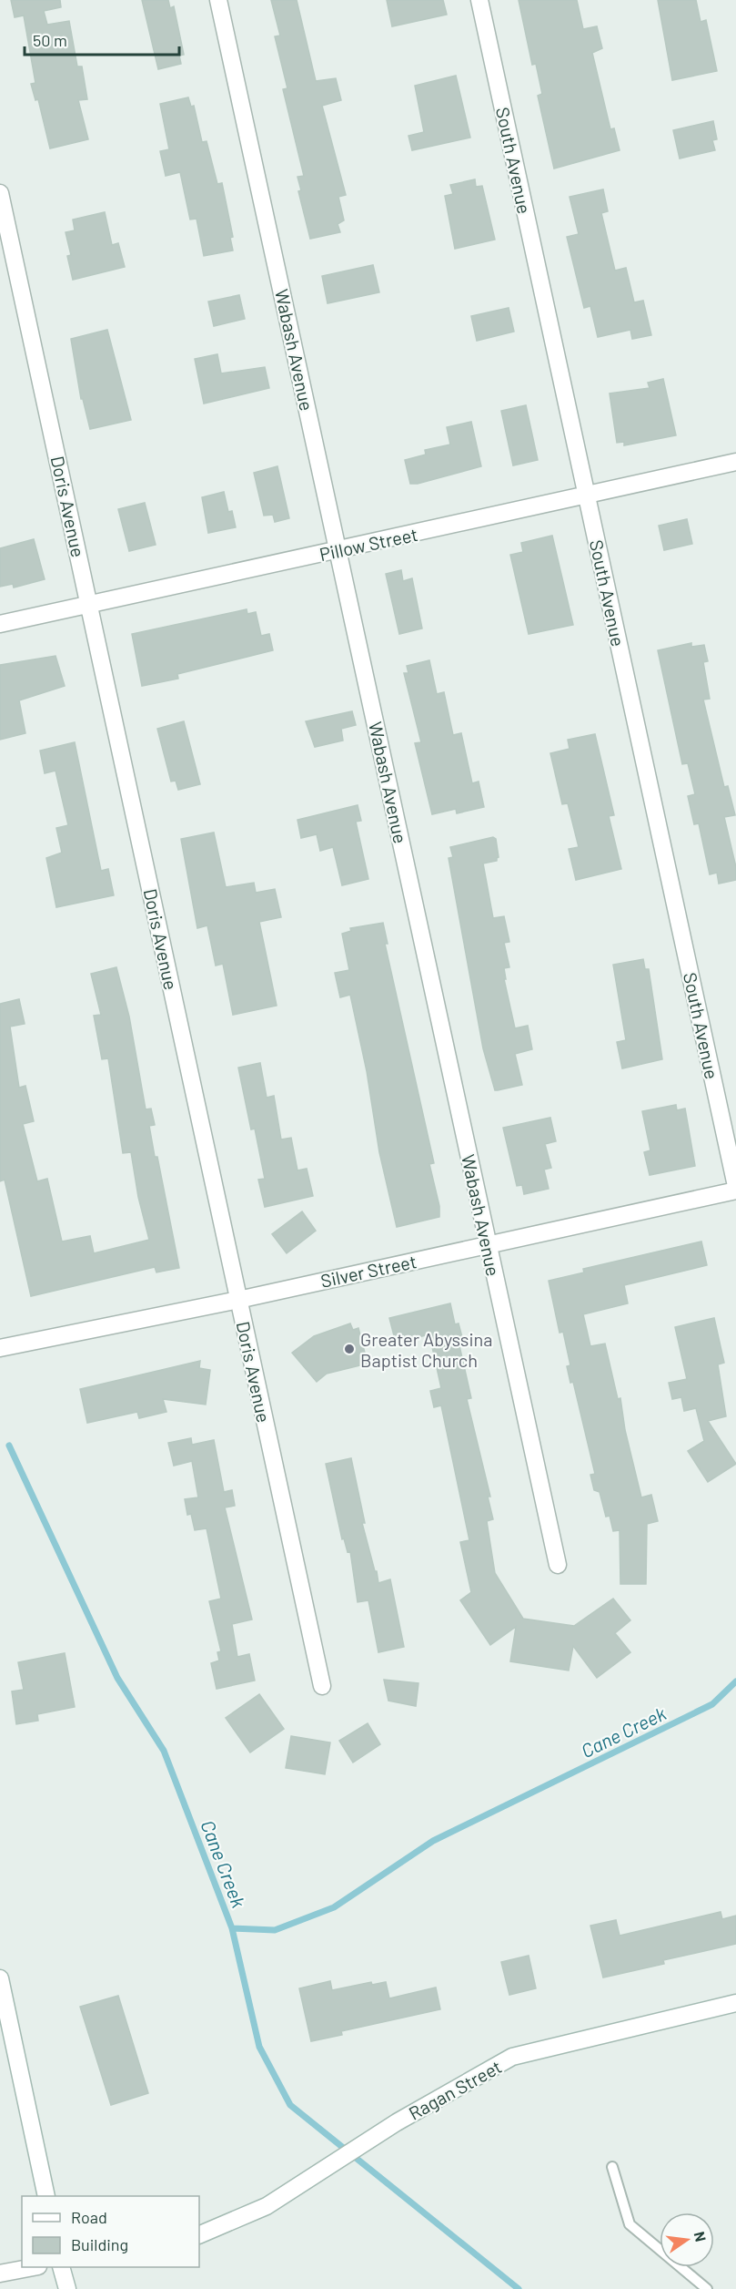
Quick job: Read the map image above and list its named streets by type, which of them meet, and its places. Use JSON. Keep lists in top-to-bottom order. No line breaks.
{"streets":{"street":["South Avenue","Wabash Avenue","Doris Avenue","Pillow Street","Silver Street","Ragan Street"]},"crossings":[["South Avenue","Pillow Street"],["Wabash Avenue","Pillow Street"],["Wabash Avenue","Silver Street"],["Doris Avenue","Pillow Street"],["Doris Avenue","Silver Street"]],"water":["Cane Creek"],"places":["Greater Abyssina Baptist Church"],"legend":["Road","Building"],"scale_bar":"50 m","north":"right"}
